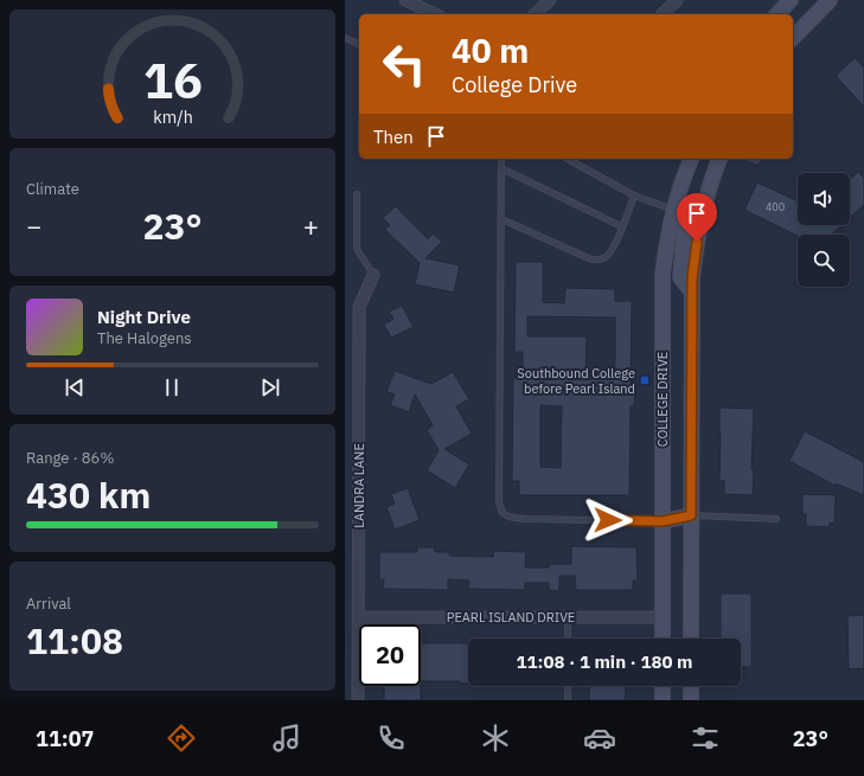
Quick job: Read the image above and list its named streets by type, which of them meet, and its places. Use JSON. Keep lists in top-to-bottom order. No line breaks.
{"streets":{"main road":["COLLEGE DRIVE"],"street":["LANDRA LANE","PEARL ISLAND DRIVE"]},"crossings":[["COLLEGE DRIVE","PEARL ISLAND DRIVE"],["LANDRA LANE","PEARL ISLAND DRIVE"]],"places":{"transit":["Southbound College before Pearl Island"]},"house_numbers":["400"],"page":{"turn":["40 m","College Drive"],"then":"Then","tile":["Climate",["Range · 86%","430 km"],["Arrival","11:08"]],"heat":["−","23°","+"],"song":["Night Drive","The Halogens"],"limit":"20","trip":"11:08 · 1 min · 180 m","tabs":["11:07","23°"],"gauge":["16","km/h"]}}
